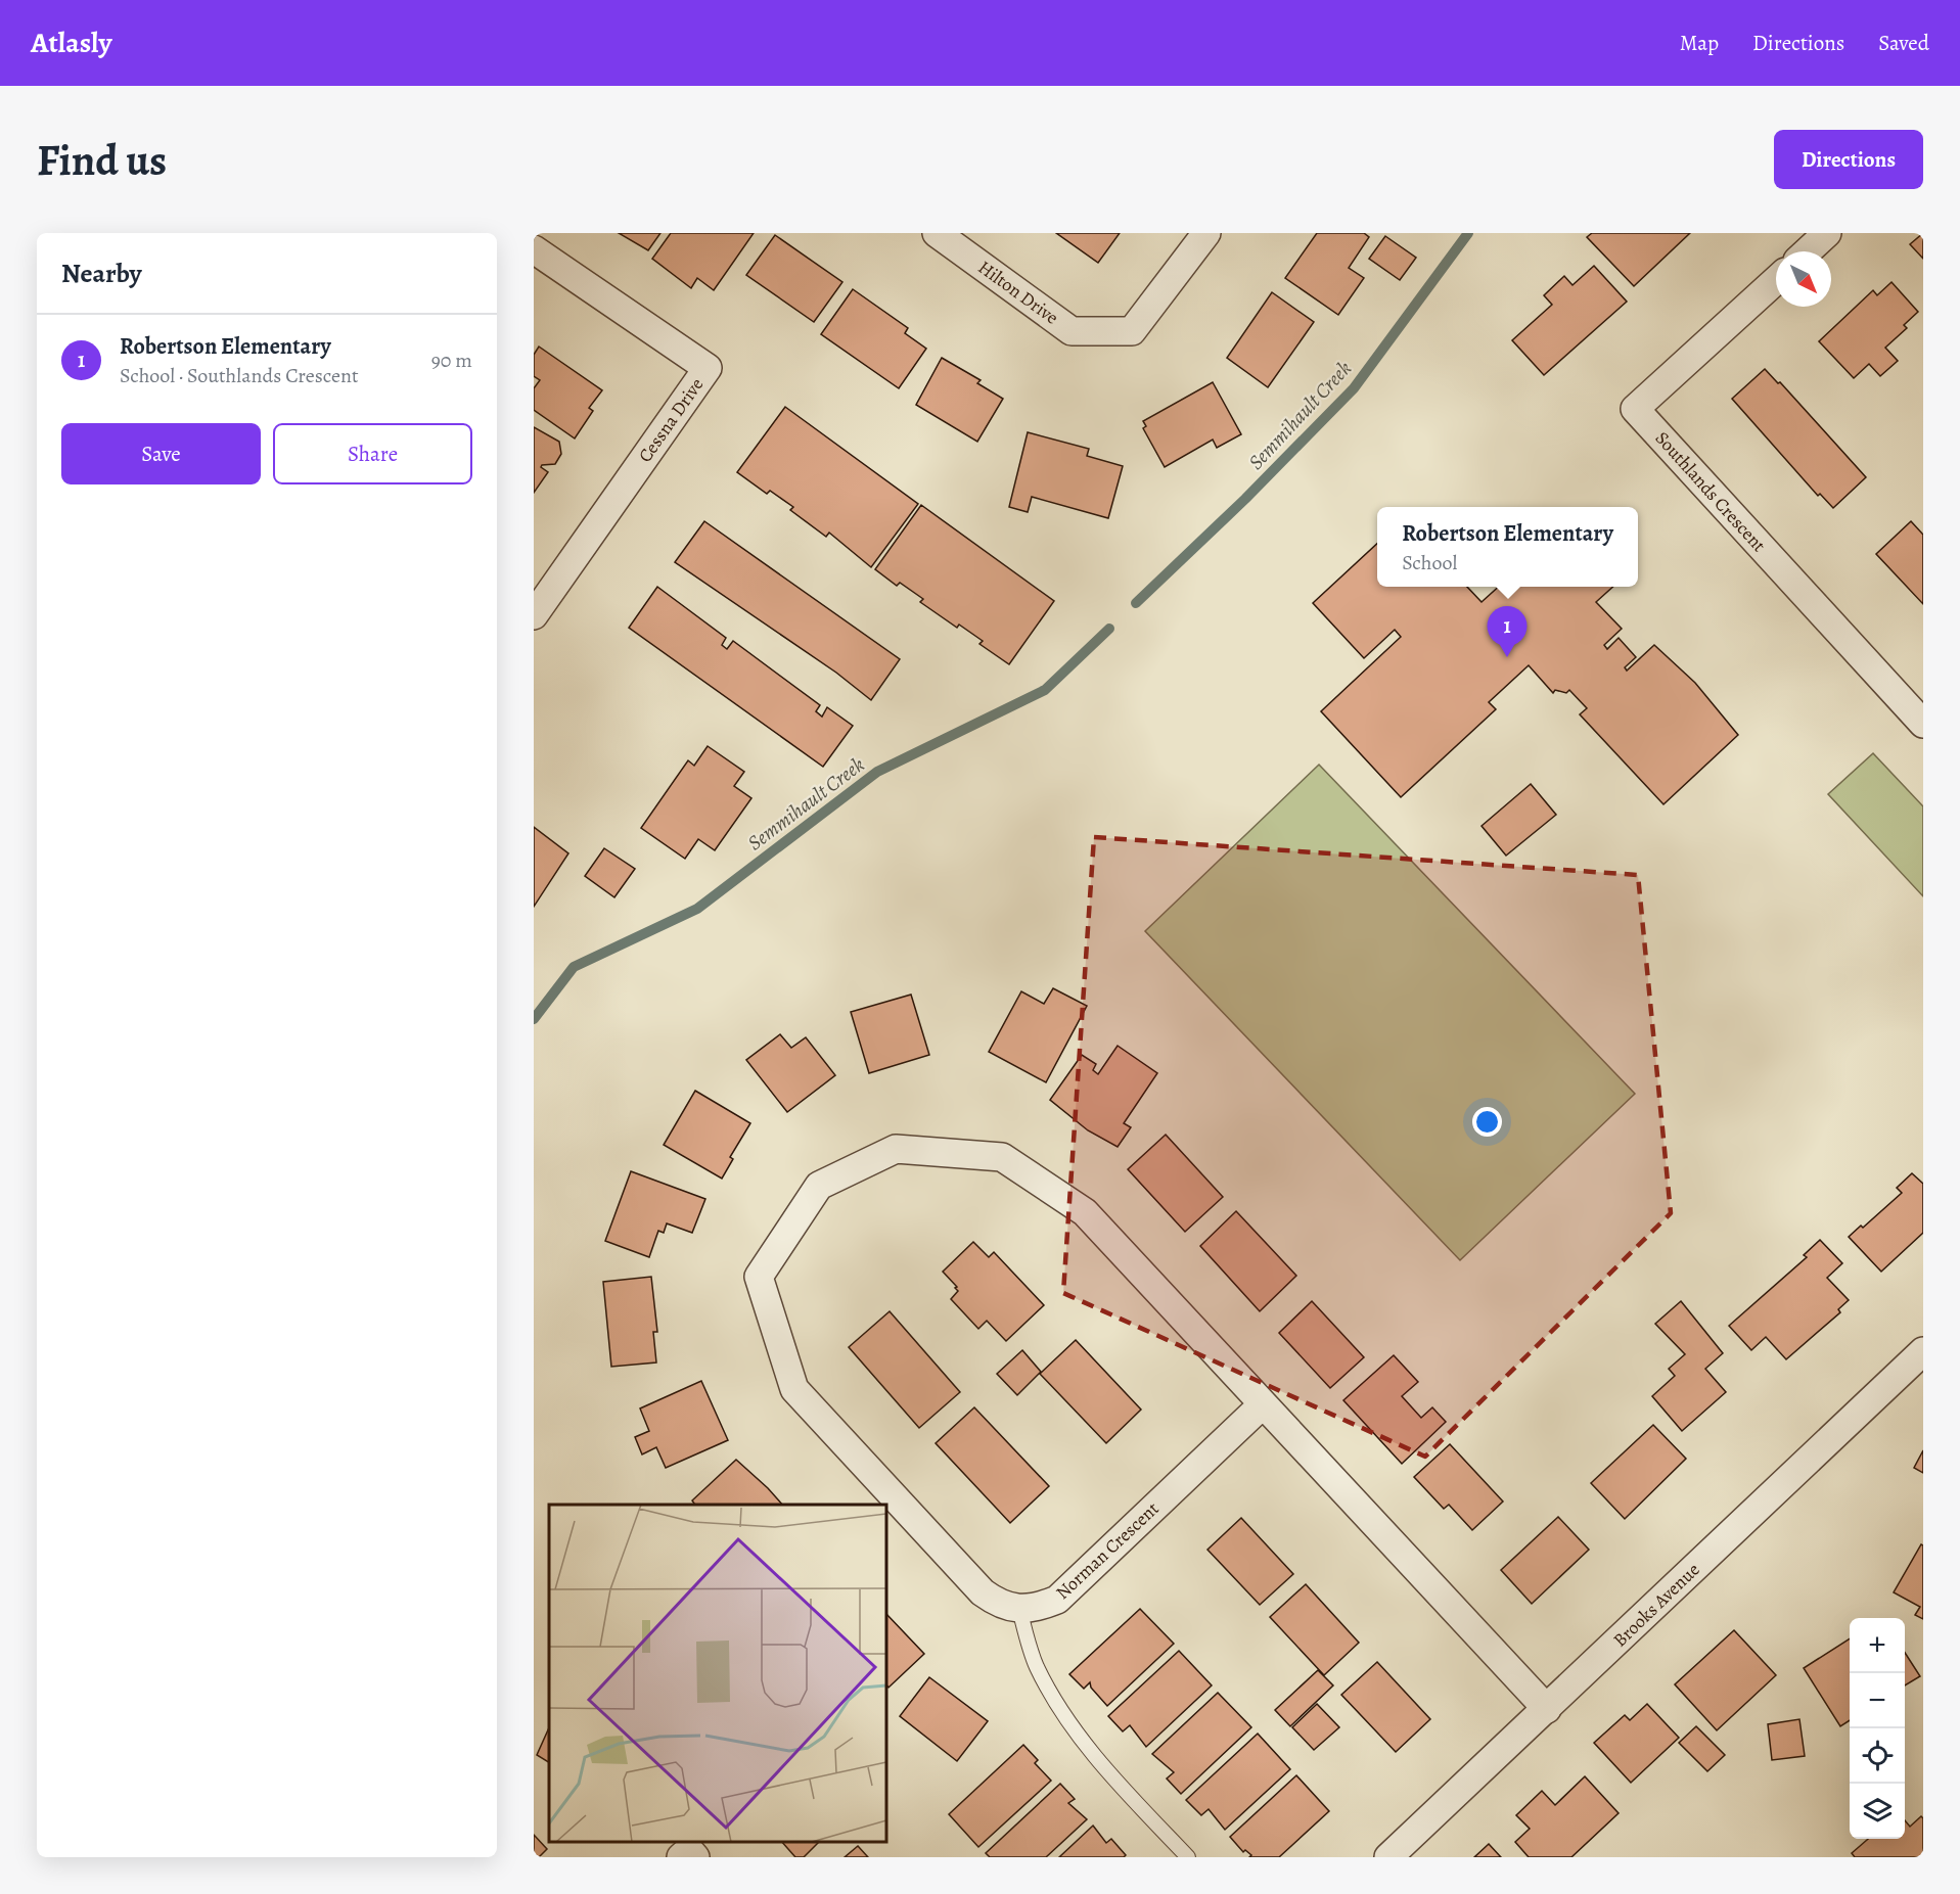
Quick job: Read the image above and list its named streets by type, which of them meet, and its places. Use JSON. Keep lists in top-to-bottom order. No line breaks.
{"streets":{"street":["Hilton Drive","Cessna Drive","Southlands Crescent","Norman Crescent","Brooks Avenue"]},"water":["Semmihault Creek"],"north":"bottom right","page":{"header":"Atlasly","nav":["Map","Directions","Saved"],"buttons":["Directions",["Save","Share"]],"title":"Find us","heading":"Nearby","list":[{"mark":"1","name":"Robertson Elementary","note":"School · Southlands Crescent","value":"90 m"}],"popup":["Robertson Elementary","School"],"pins":"1","map_buttons":["+","−"]}}
